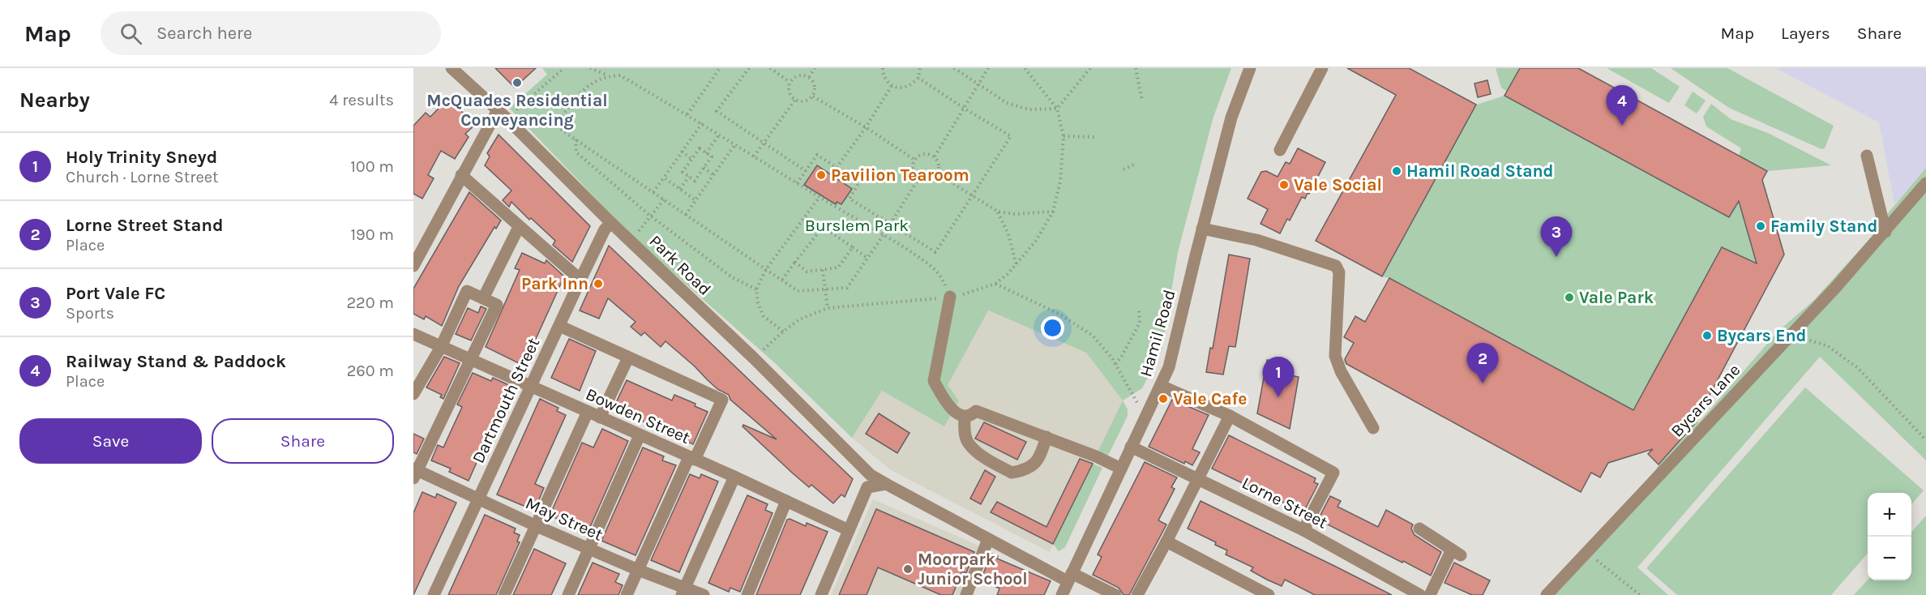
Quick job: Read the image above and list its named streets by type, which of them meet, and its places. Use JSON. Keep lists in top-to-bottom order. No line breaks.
{"streets":{"street":["Park Road","Hamil Road","Dartmouth Street","Bycars Lane","Bowden Street","Lorne Street","May Street"]},"crossings":[["Park Road","Hamil Road"],["Park Road","Dartmouth Street"],["Hamil Road","Lorne Street"],["Dartmouth Street","Bowden Street"],["Dartmouth Street","May Street"]],"parks":["Burslem Park"],"places":["McQuades Residential Conveyancing","Hamil Road Stand","Pavilion Tearoom","Vale Social","Family Stand","Park Inn","Vale Park","Bycars End","Vale Cafe","Moorpark Junior School"],"page":{"header":"Map","search":"Search here","nav":["Map","Layers","Share"],"heading":["Nearby","4 results"],"pins":["4","3","2","1"],"list":[{"mark":"1","name":"Holy Trinity Sneyd","note":"Church · Lorne Street","value":"100 m"},{"mark":"2","name":"Lorne Street Stand","note":"Place","value":"190 m"},{"mark":"3","name":"Port Vale FC","note":"Sports","value":"220 m"},{"mark":"4","name":"Railway Stand & Paddock","note":"Place","value":"260 m"}],"buttons":["Save","Share"],"map_buttons":["+","−"]}}
